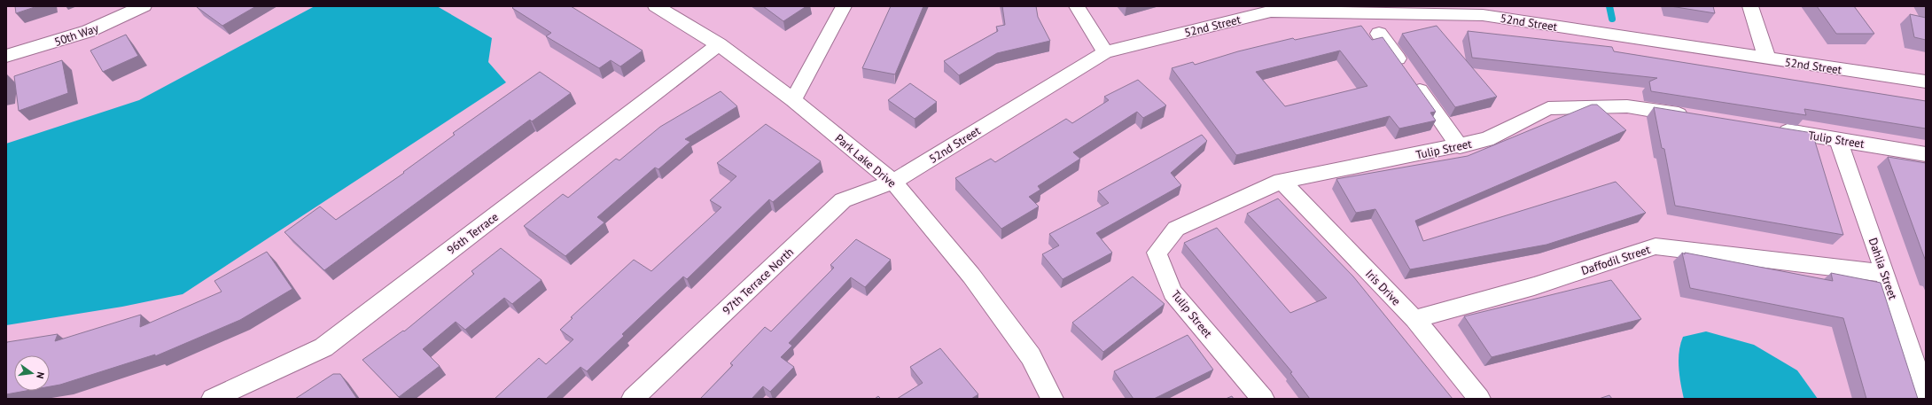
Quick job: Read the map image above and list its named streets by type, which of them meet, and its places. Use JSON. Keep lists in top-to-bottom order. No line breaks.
{"streets":{"street":["52nd Street","50th Way","Tulip Street","Park Lake Drive","96th Terrace","Daffodil Street","Dahlia Street","97th Terrace North","Iris Drive"]},"crossings":[["52nd Street","Park Lake Drive"],["52nd Street","97th Terrace North"],["Tulip Street","Dahlia Street"],["Tulip Street","Iris Drive"],["Park Lake Drive","96th Terrace"],["Park Lake Drive","97th Terrace North"],["Daffodil Street","Dahlia Street"],["Daffodil Street","Iris Drive"]],"north":"right"}
